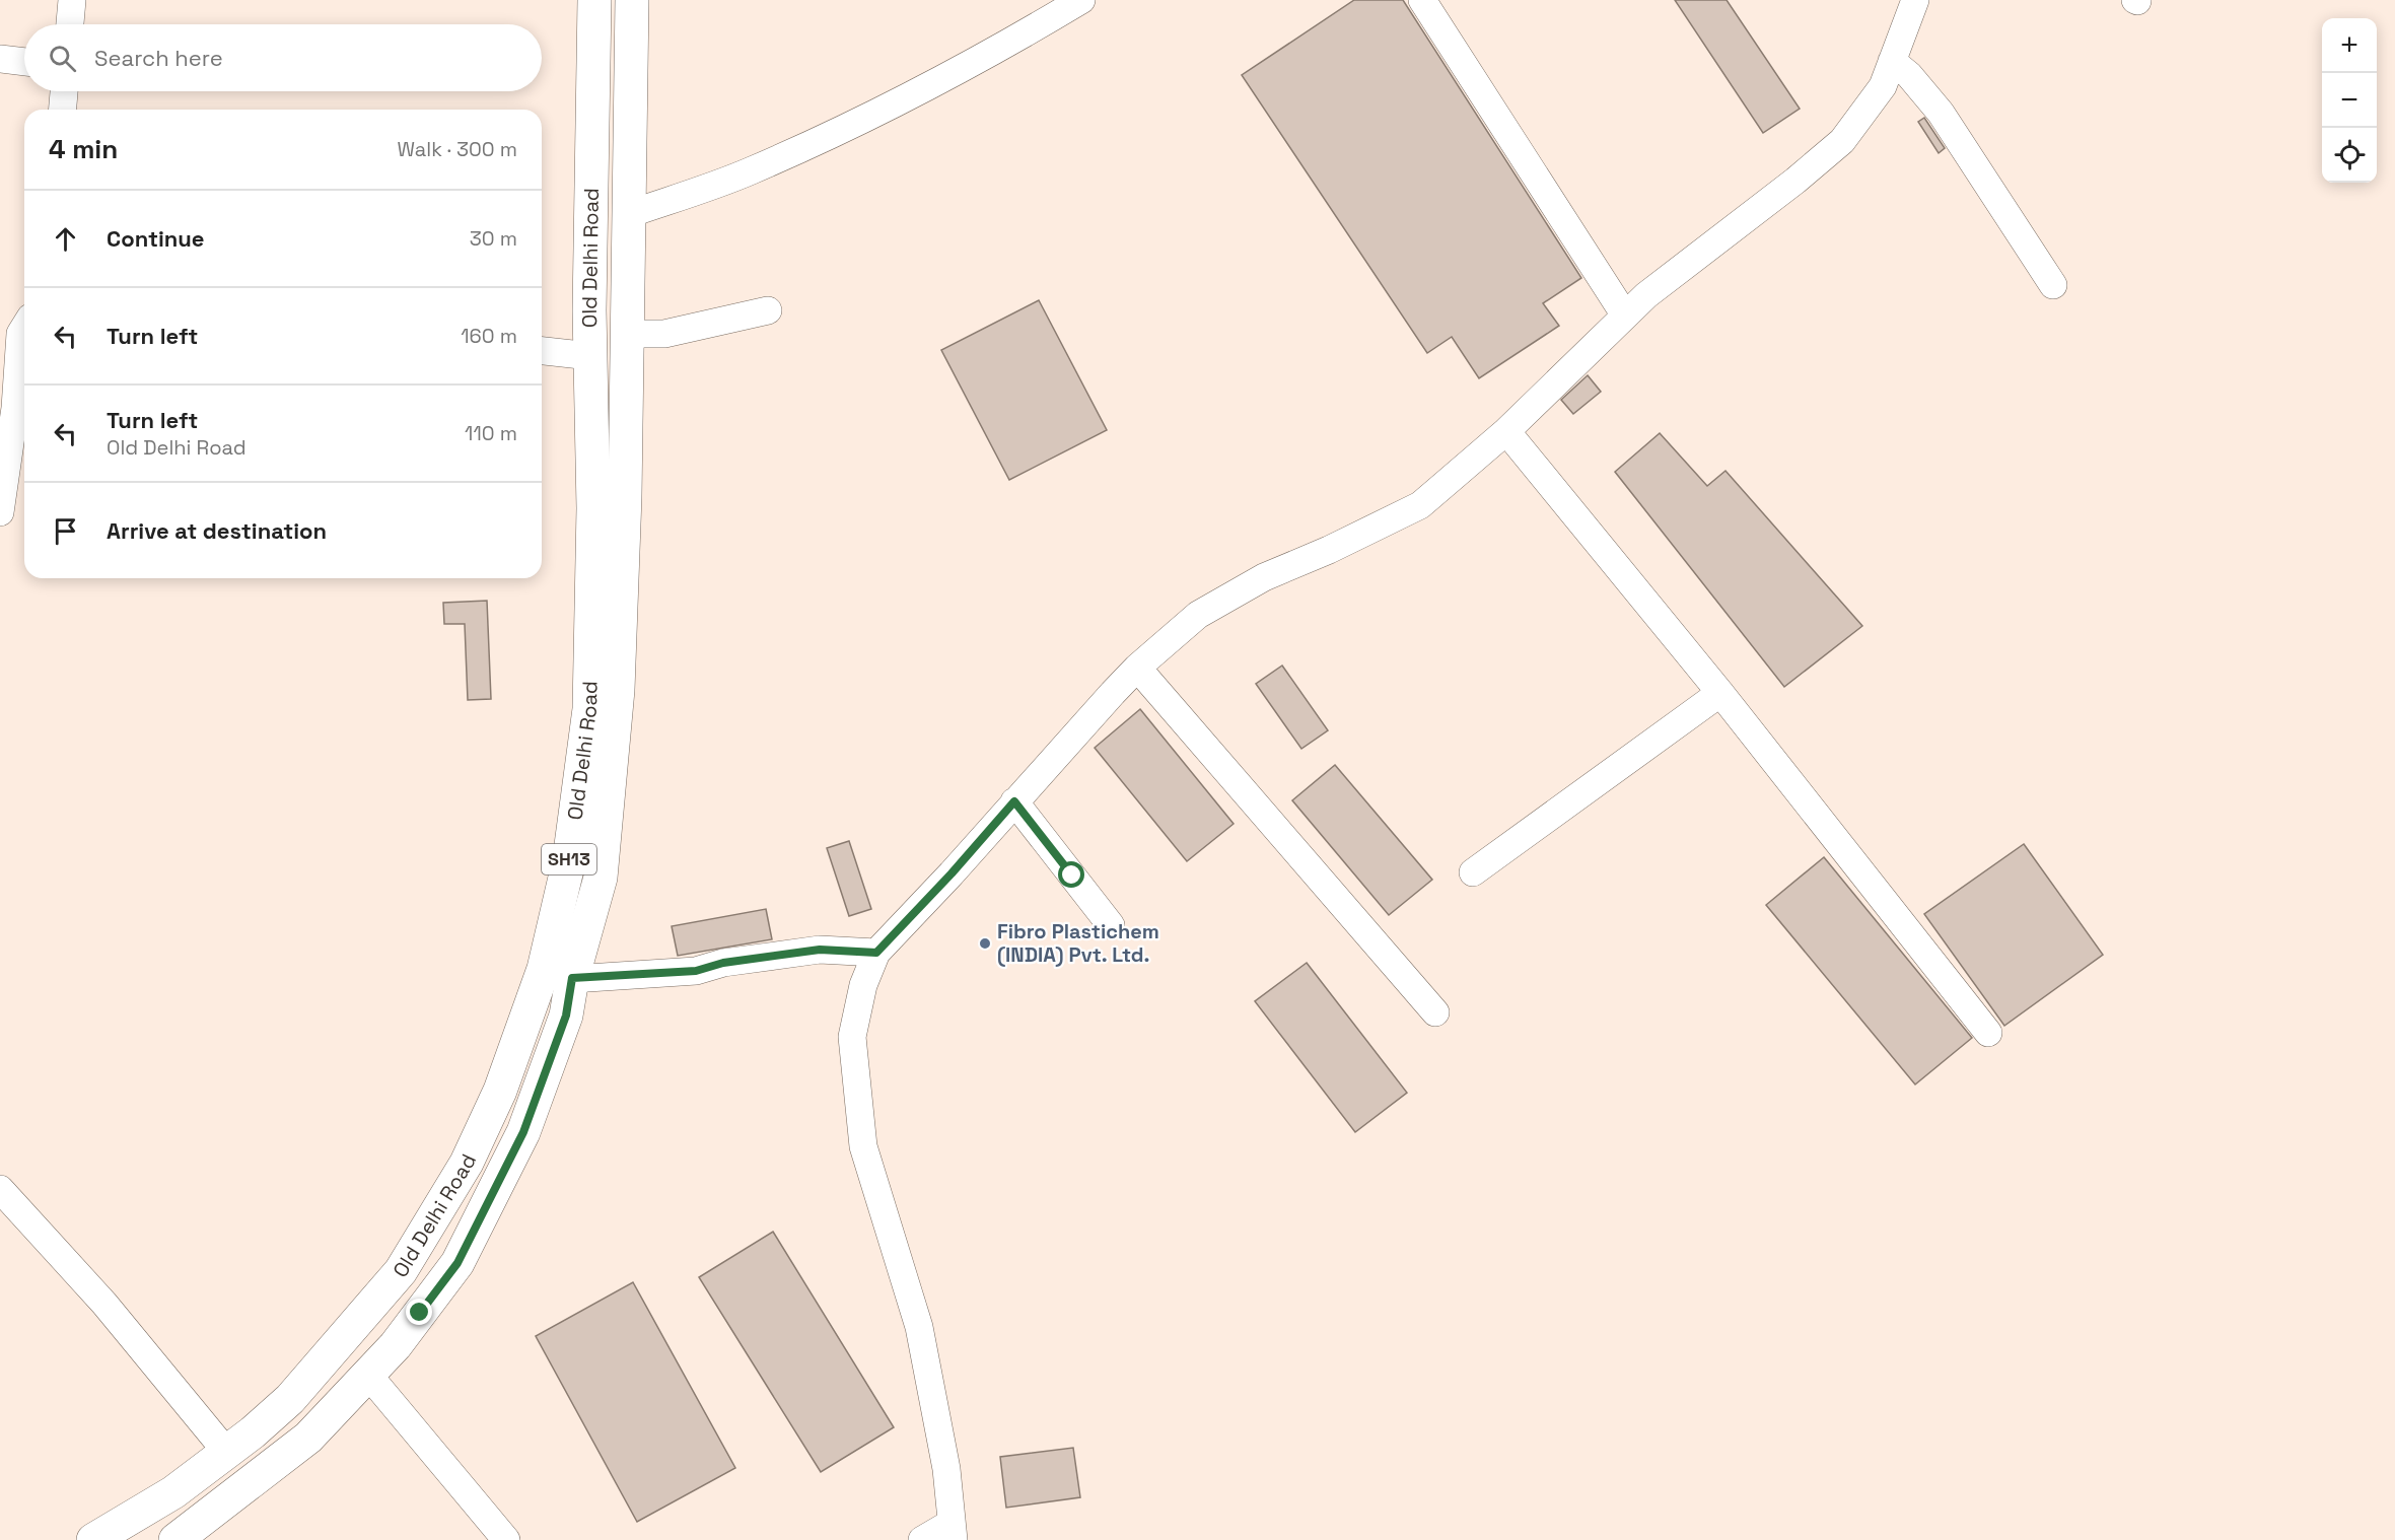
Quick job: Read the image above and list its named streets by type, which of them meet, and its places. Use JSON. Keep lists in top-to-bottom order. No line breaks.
{"streets":{"main road":["Old Delhi Road","SH13"]},"places":["Fibro Plastichem (INDIA) Pvt. Ltd."],"page":{"map_buttons":["+","−"],"search":"Search here","heading":["4 min","Walk · 300 m"],"list":[["Continue","30 m"],["Turn left","160 m"],["Turn left","Old Delhi Road","110 m"],"Arrive at destination"]}}
